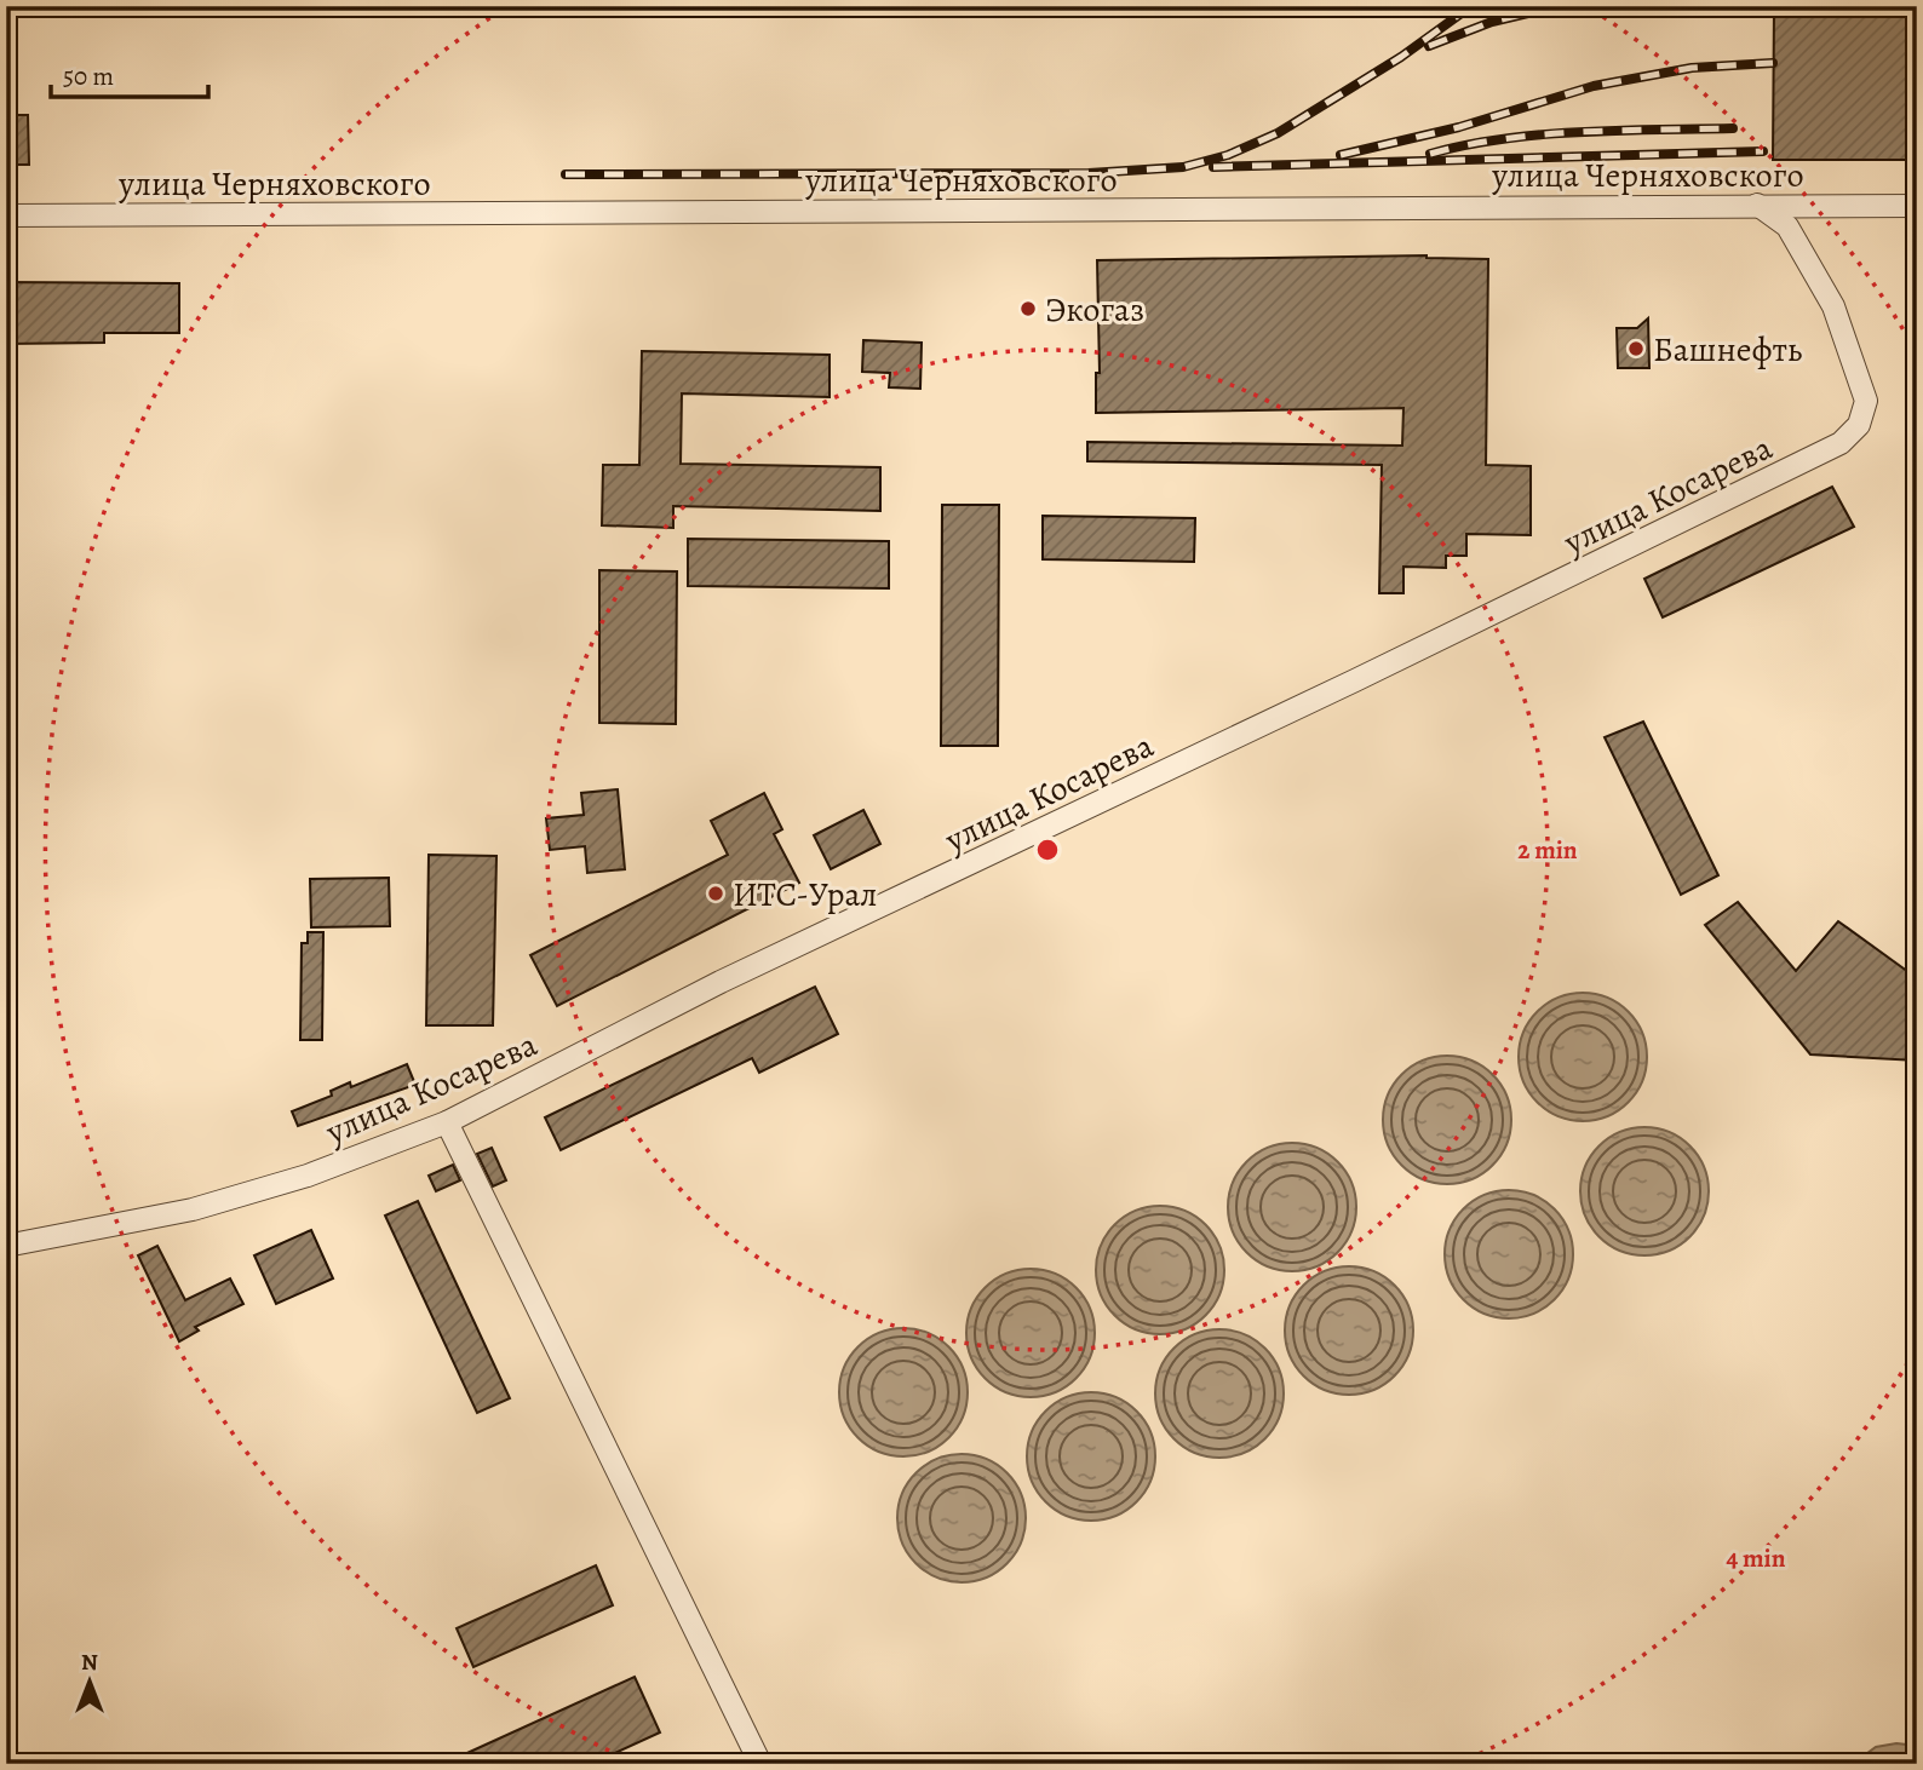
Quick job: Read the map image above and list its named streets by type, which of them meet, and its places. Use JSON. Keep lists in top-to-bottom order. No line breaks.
{"streets":{"street":["улица Черняховского","улица Косарева"]},"crossings":[["улица Черняховского","улица Косарева"]],"places":["Экогаз","Башнефть","ИТС-Урал"],"scale_bar":"50 m","north":"top","rings":["2 min","4 min"]}
